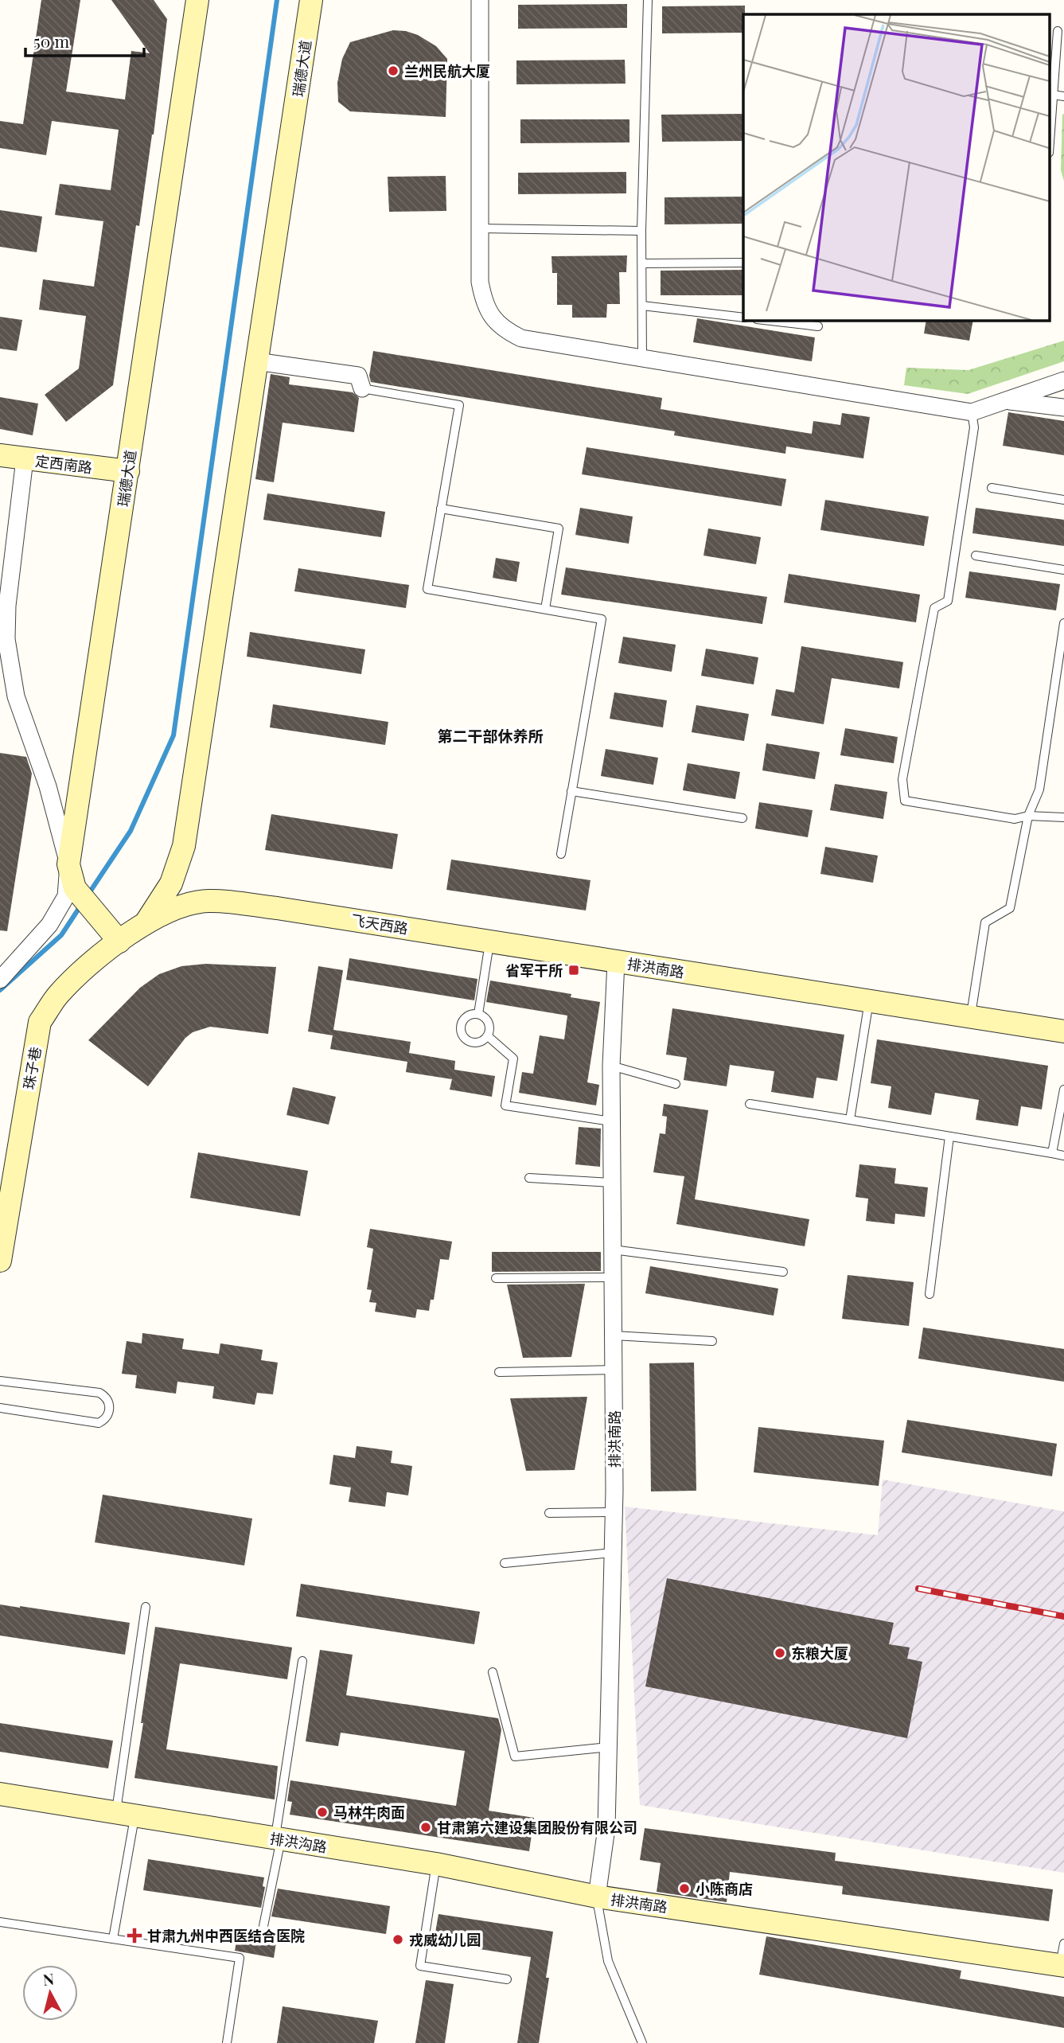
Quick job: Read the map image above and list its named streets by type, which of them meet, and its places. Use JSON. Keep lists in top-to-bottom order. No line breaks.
{"streets":{"street":["瑞德大道","定西南路","飞天西路","排洪南路","珠子巷","排洪沟路"]},"crossings":[["瑞德大道","定西南路"],["瑞德大道","飞天西路"],["瑞德大道","珠子巷"],["飞天西路","排洪南路"],["飞天西路","珠子巷"],["排洪南路","排洪沟路"]],"districts":["第二干部休养所"],"places":{"other":["兰州民航大厦","东粮大厦","马林牛肉面","甘肃第六建设集团股份有限公司","小陈商店","戎威幼儿园"],"transit":["省军干所"],"health":["甘肃九州中西医结合医院"]},"scale_bar":"50 m","north":"top"}
